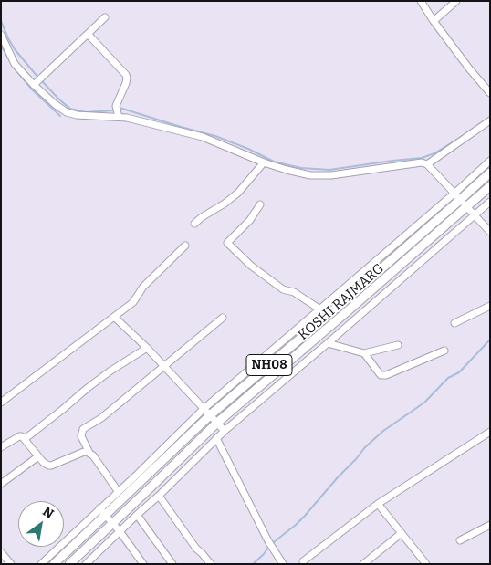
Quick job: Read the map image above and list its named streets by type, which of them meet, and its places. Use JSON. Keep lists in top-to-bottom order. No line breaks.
{"streets":{"main road":["KOSHI RAJMARG","NH08"]},"north":"top right"}
